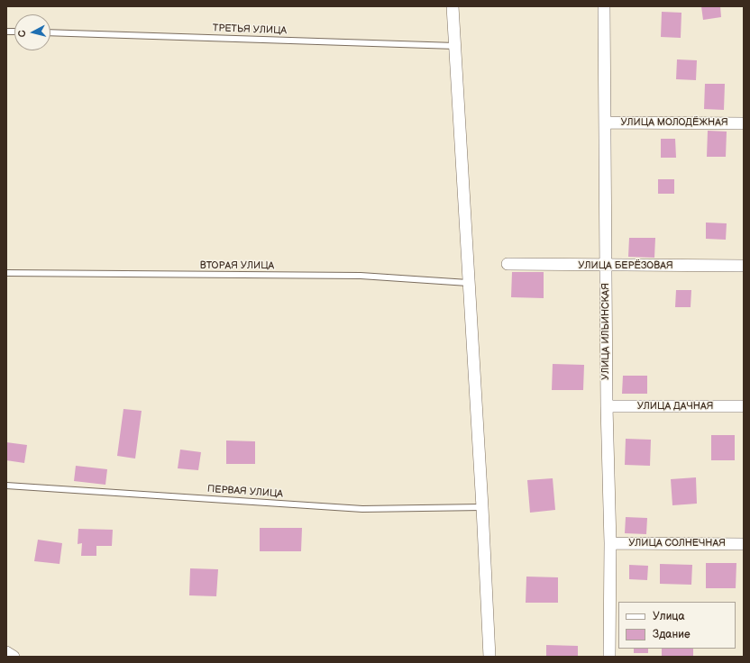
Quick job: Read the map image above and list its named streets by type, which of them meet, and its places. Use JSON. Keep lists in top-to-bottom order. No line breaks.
{"streets":{"street":["УЛИЦА МОЛОДЁЖНАЯ","УЛИЦА БЕРЁЗОВАЯ","УЛИЦА ИЛЬИНСКАЯ","УЛИЦА ДАЧНАЯ","УЛИЦА СОЛНЕЧНАЯ"],"lane":["ТРЕТЬЯ УЛИЦА","ВТОРАЯ УЛИЦА","ПЕРВАЯ УЛИЦА"]},"crossings":[["УЛИЦА МОЛОДЁЖНАЯ","УЛИЦА ИЛЬИНСКАЯ"],["УЛИЦА БЕРЁЗОВАЯ","УЛИЦА ИЛЬИНСКАЯ"],["УЛИЦА ИЛЬИНСКАЯ","УЛИЦА ДАЧНАЯ"],["УЛИЦА ИЛЬИНСКАЯ","УЛИЦА СОЛНЕЧНАЯ"]],"legend":["Улица","Здание"],"north":"left"}
